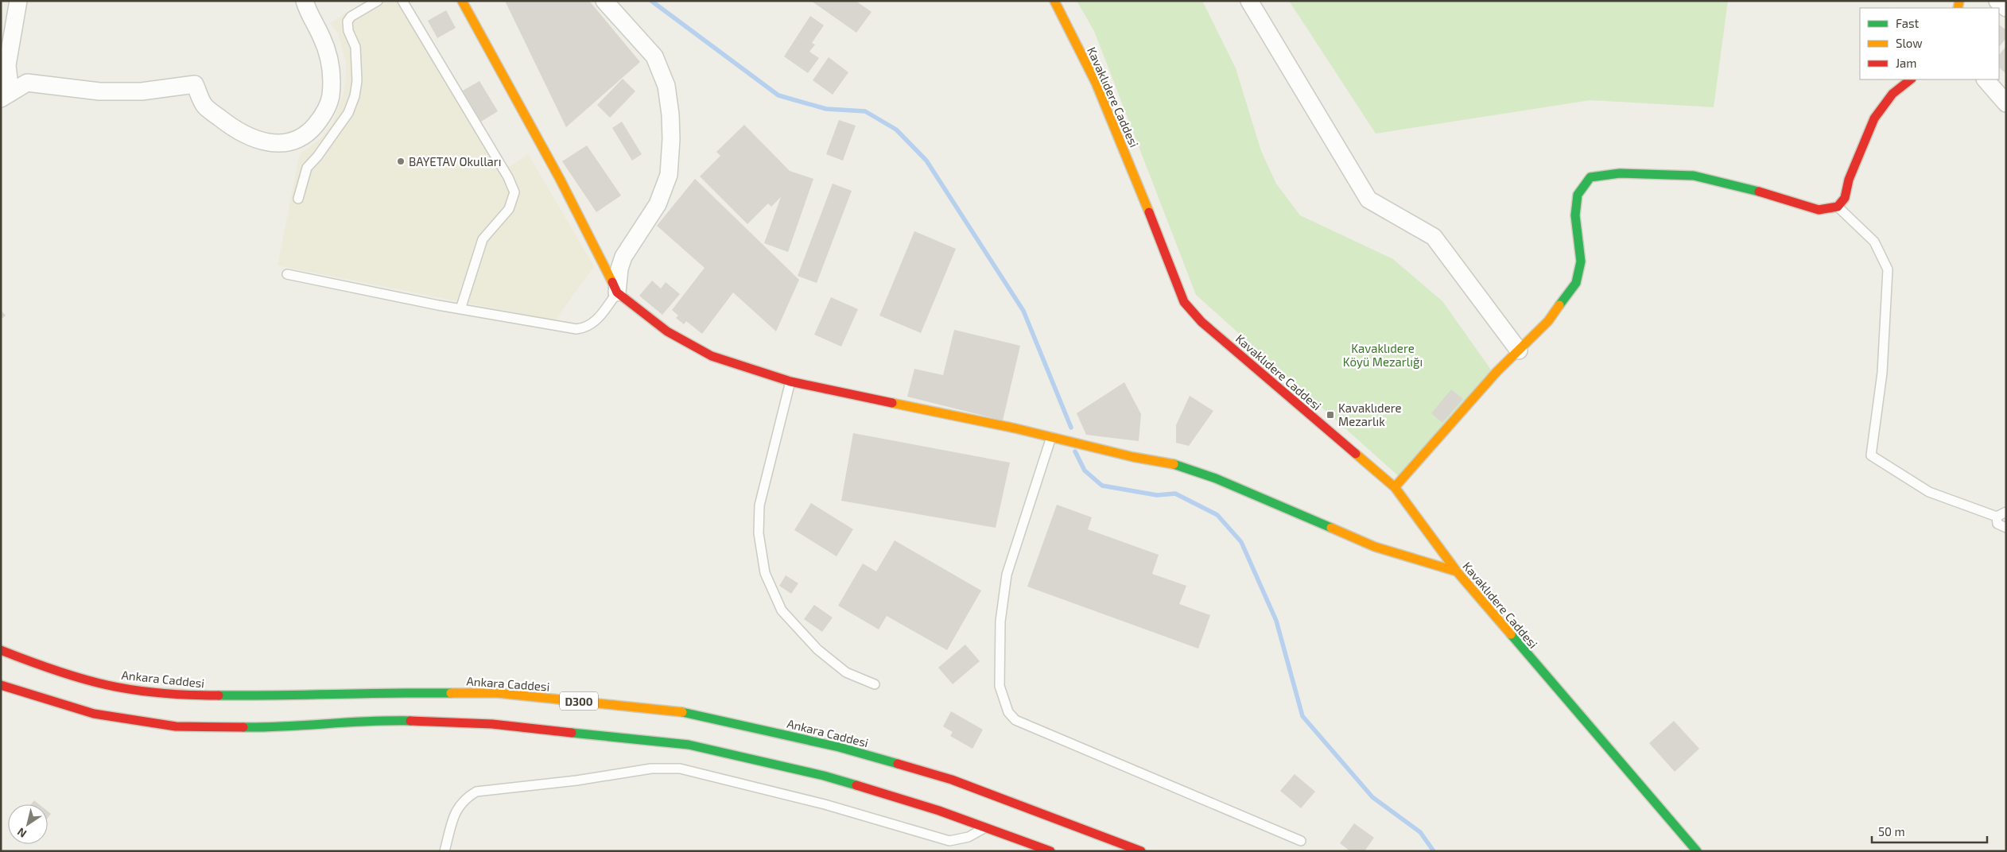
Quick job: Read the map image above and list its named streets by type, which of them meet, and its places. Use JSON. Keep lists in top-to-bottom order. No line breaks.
{"streets":{"main road":["Kavaklıdere Caddesi","Ankara Caddesi","D300"]},"parks":["Kavaklıdere Köyü Mezarlığı"],"places":{"other":["BAYETAV Okulları"],"transit":["Kavaklıdere Mezarlık"]},"legend":["Fast","Slow","Jam"],"scale_bar":"50 m","north":"bottom left"}
